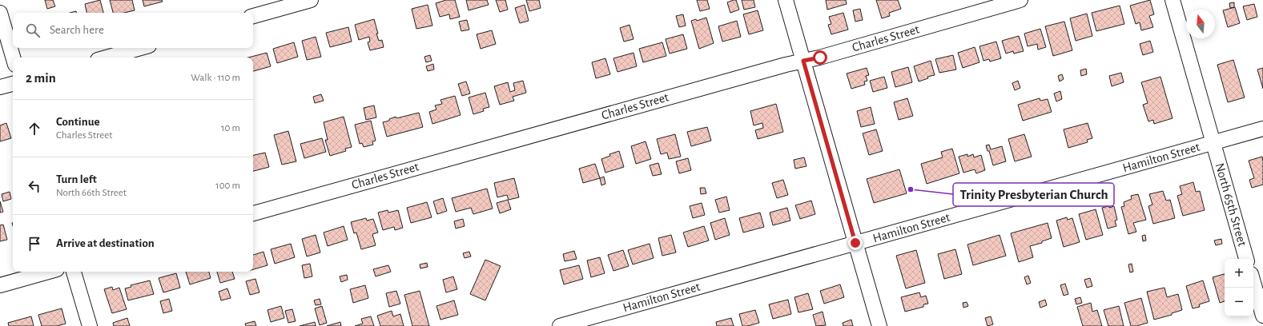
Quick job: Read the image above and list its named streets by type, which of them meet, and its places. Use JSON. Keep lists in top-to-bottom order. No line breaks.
{"streets":{"street":["Charles Street","Hamilton Street","North 65th Street"]},"crossings":[["Hamilton Street","North 65th Street"]],"places":["Trinity Presbyterian Church"],"north":"top","page":{"search":"Search here","heading":["2 min","Walk · 110 m"],"list":[["Continue","Charles Street","10 m"],["Turn left","North 66th Street","100 m"],"Arrive at destination"],"map_buttons":["+","−"]}}
